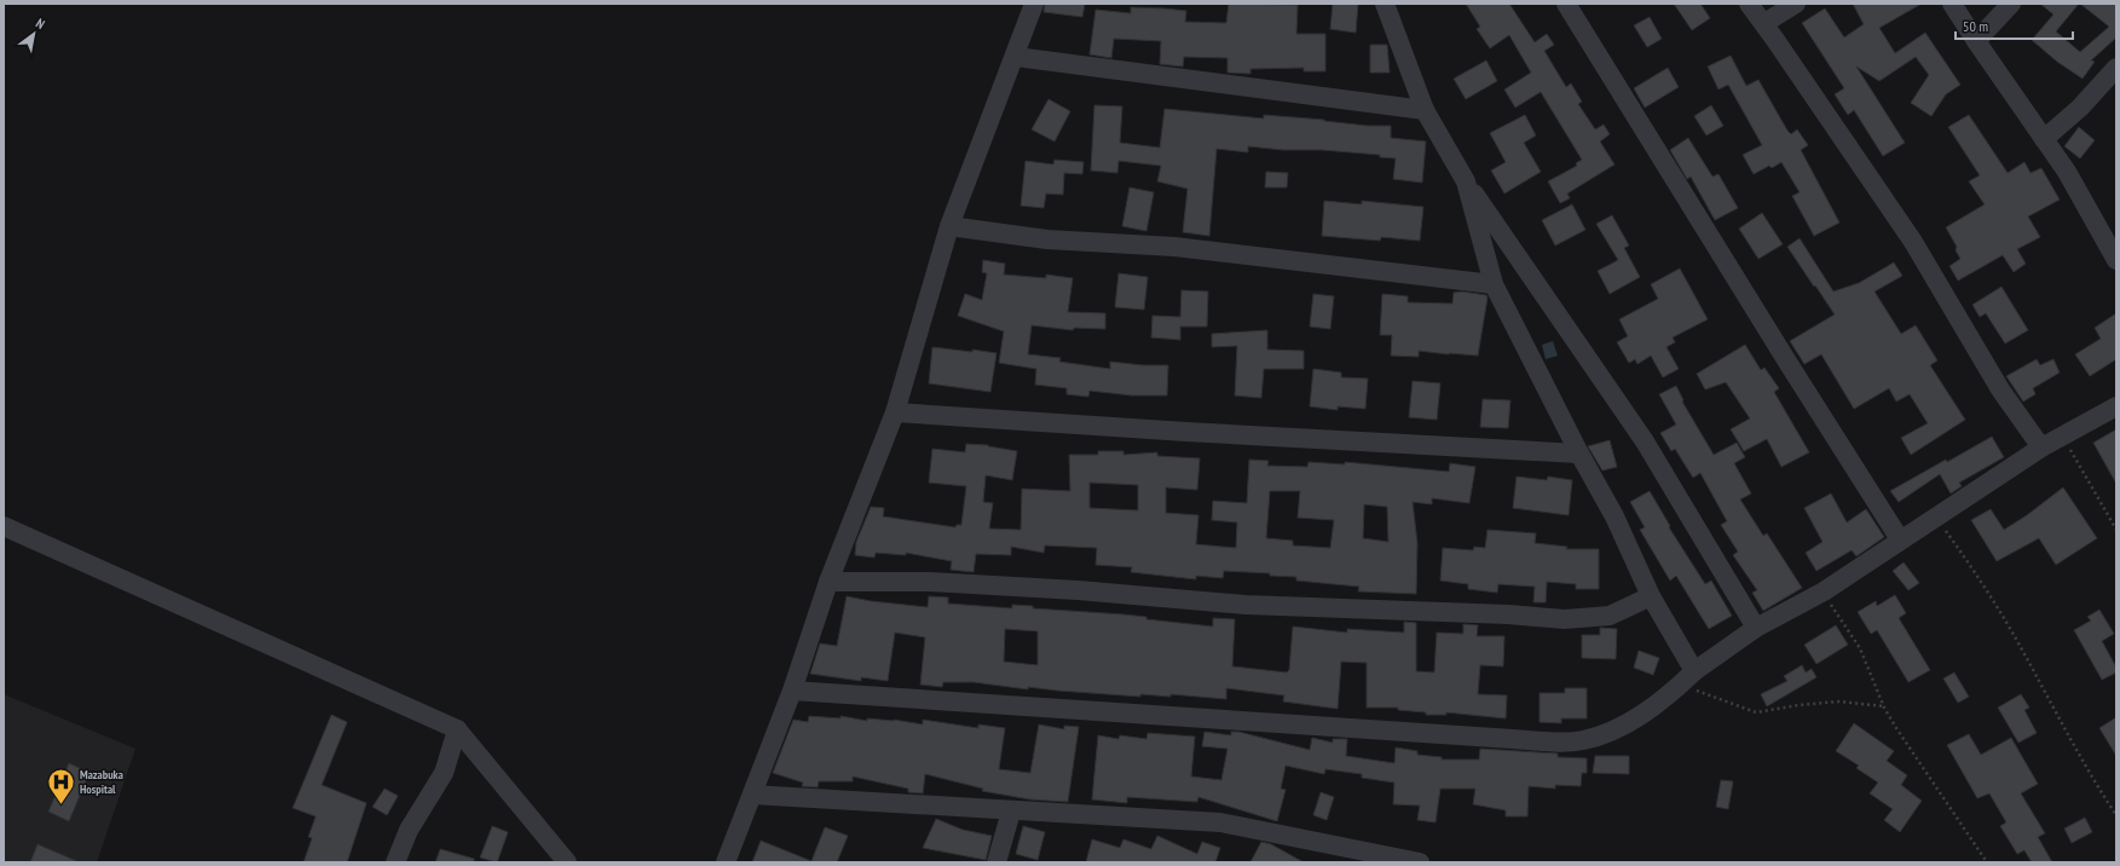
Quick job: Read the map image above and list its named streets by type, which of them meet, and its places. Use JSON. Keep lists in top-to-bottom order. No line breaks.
{"places":{"hospital":["Mazabuka Hospital"]},"scale_bar":"50 m","north":"top right"}
